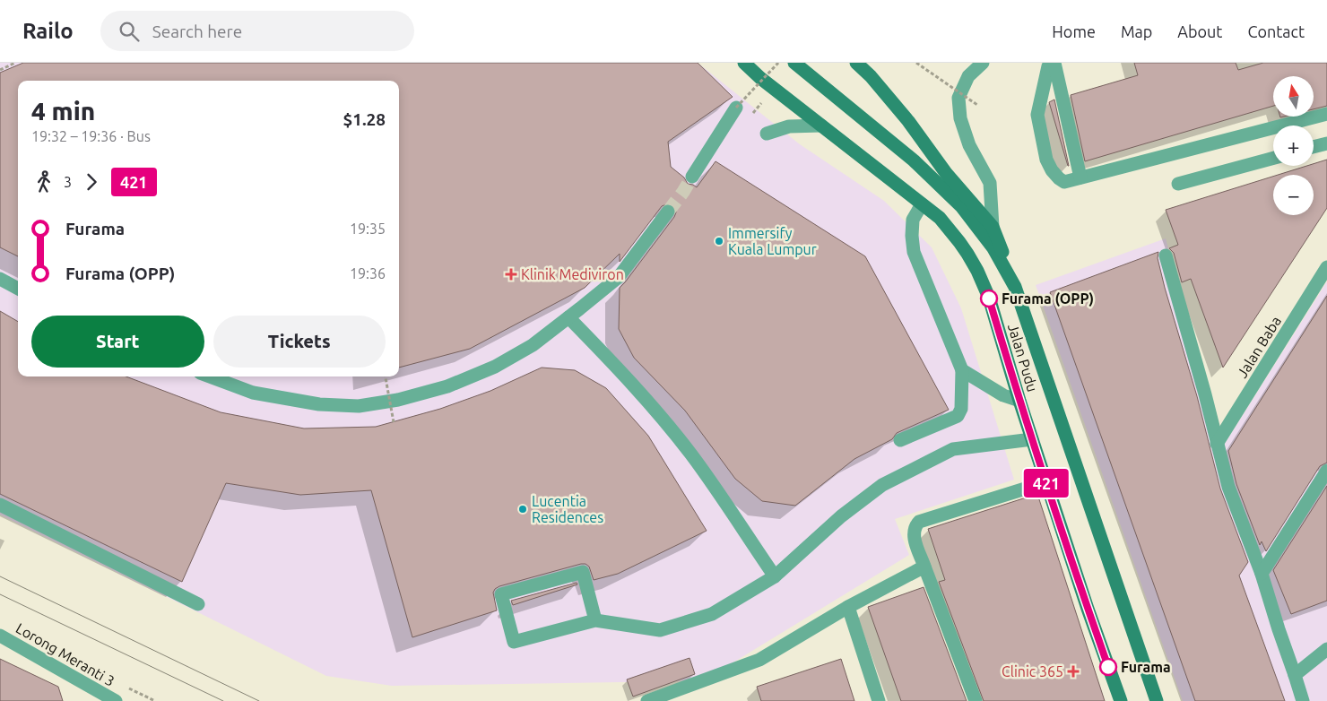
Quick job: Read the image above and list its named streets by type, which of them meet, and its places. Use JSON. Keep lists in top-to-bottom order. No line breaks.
{"streets":{"main road":["Jalan Pudu"],"street":["Jalan Baba","Lorong Meranti 3"]},"places":{"other":["Immersify Kuala Lumpur","Furama (OPP)","Lucentia Residences","Furama"],"health":["Klinik Mediviron","Clinic 365"]},"lines":["bus line 421"],"north":"top","page":{"header":"Railo","search":"Search here","nav":["Home","Map","About","Contact"],"on_map":"421","map_buttons":["+","−"],"heading":["4 min","19:32 – 19:36 · Bus","$1.28"],"legs":["3","421"],"list":[{"name":"Furama","value":"19:35"},{"name":"Furama (OPP)","value":"19:36"}],"buttons":["Start","Tickets"]}}
